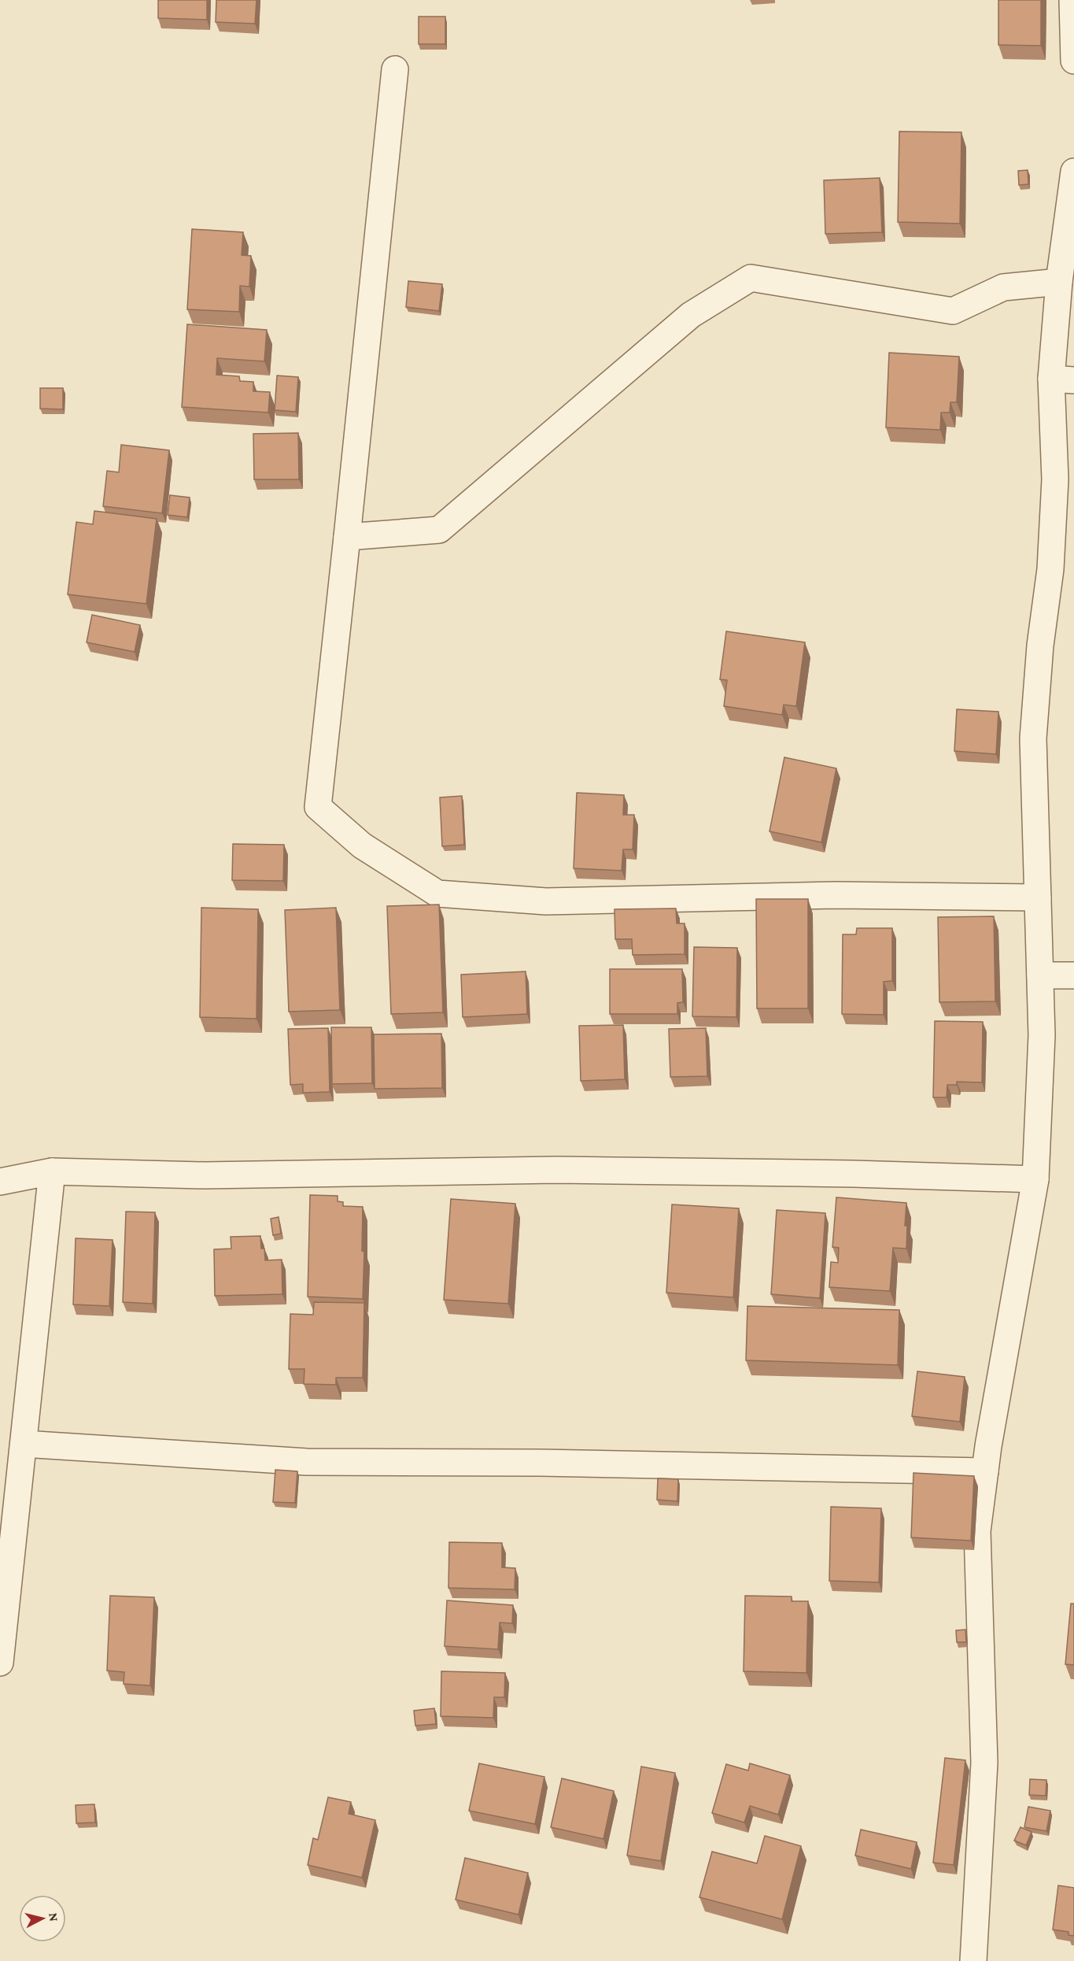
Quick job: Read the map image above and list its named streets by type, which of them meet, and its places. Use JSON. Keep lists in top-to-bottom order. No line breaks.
{"north":"right"}
